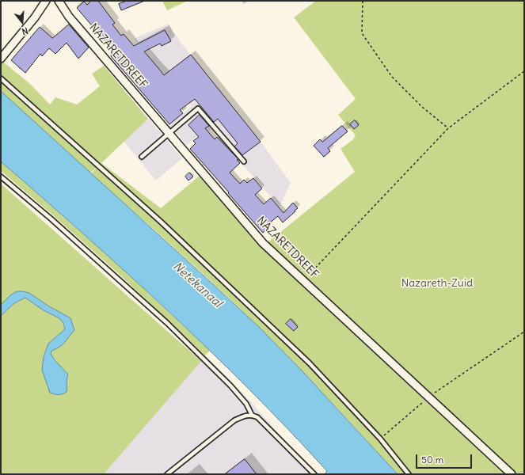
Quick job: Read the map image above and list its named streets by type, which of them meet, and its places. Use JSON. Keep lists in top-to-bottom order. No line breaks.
{"streets":{"street":["NAZARETDREEF"]},"water":["Netekanaal"],"parks":["Nazareth-Zuid"],"scale_bar":"50 m","north":"bottom"}
